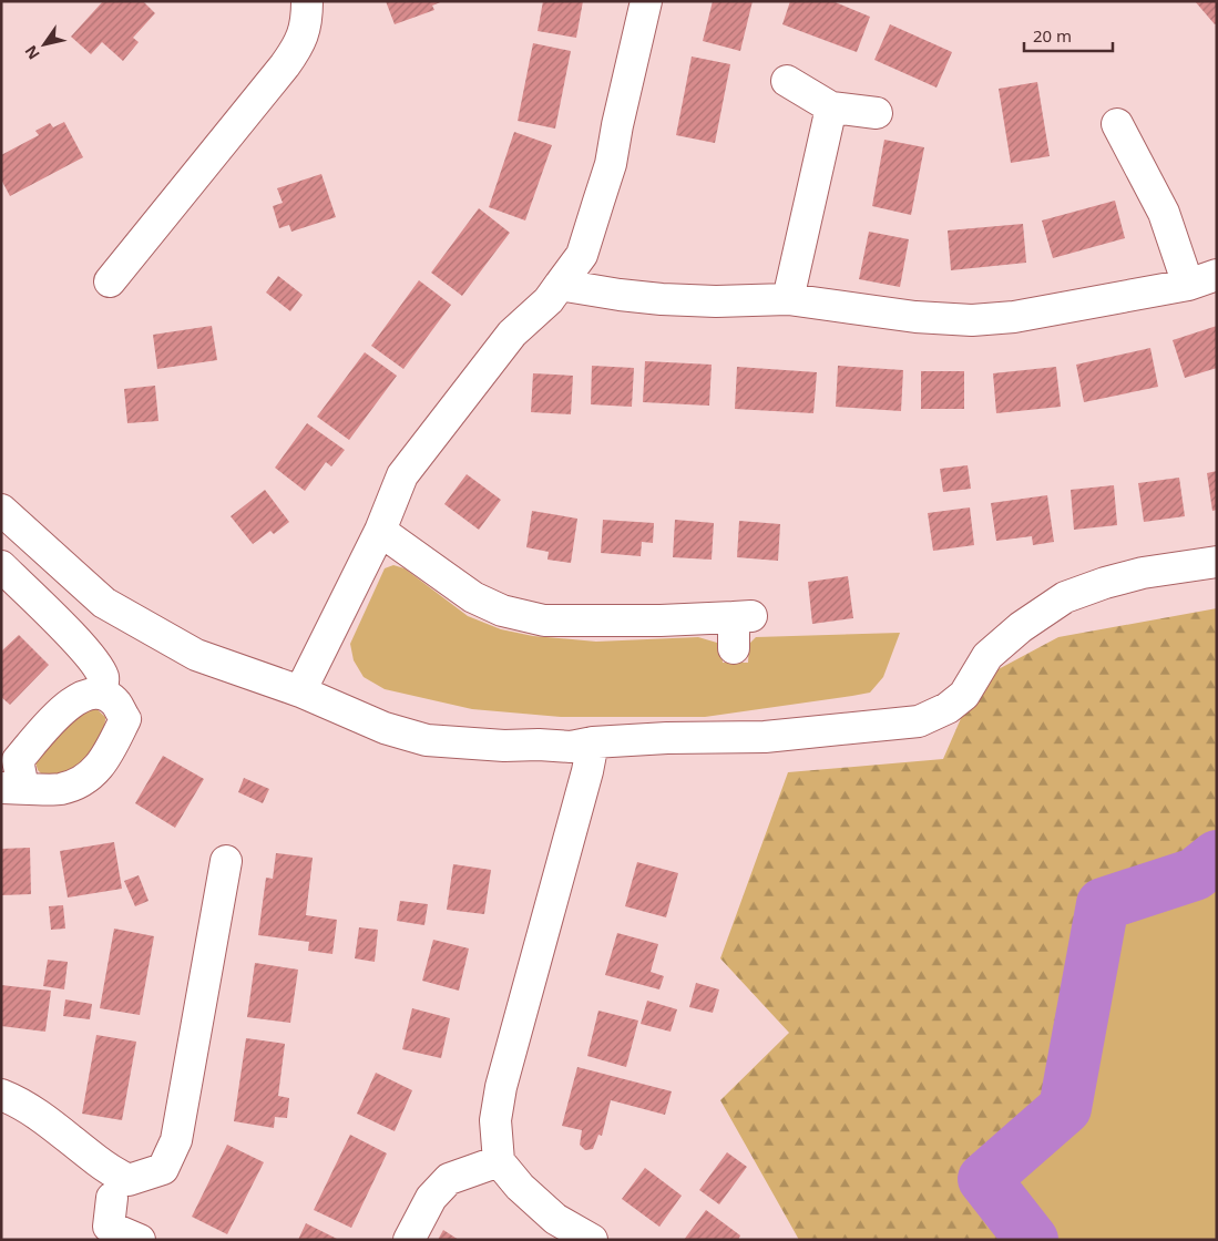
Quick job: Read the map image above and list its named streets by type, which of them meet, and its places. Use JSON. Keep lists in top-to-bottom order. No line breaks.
{"scale_bar":"20 m","north":"bottom left"}
